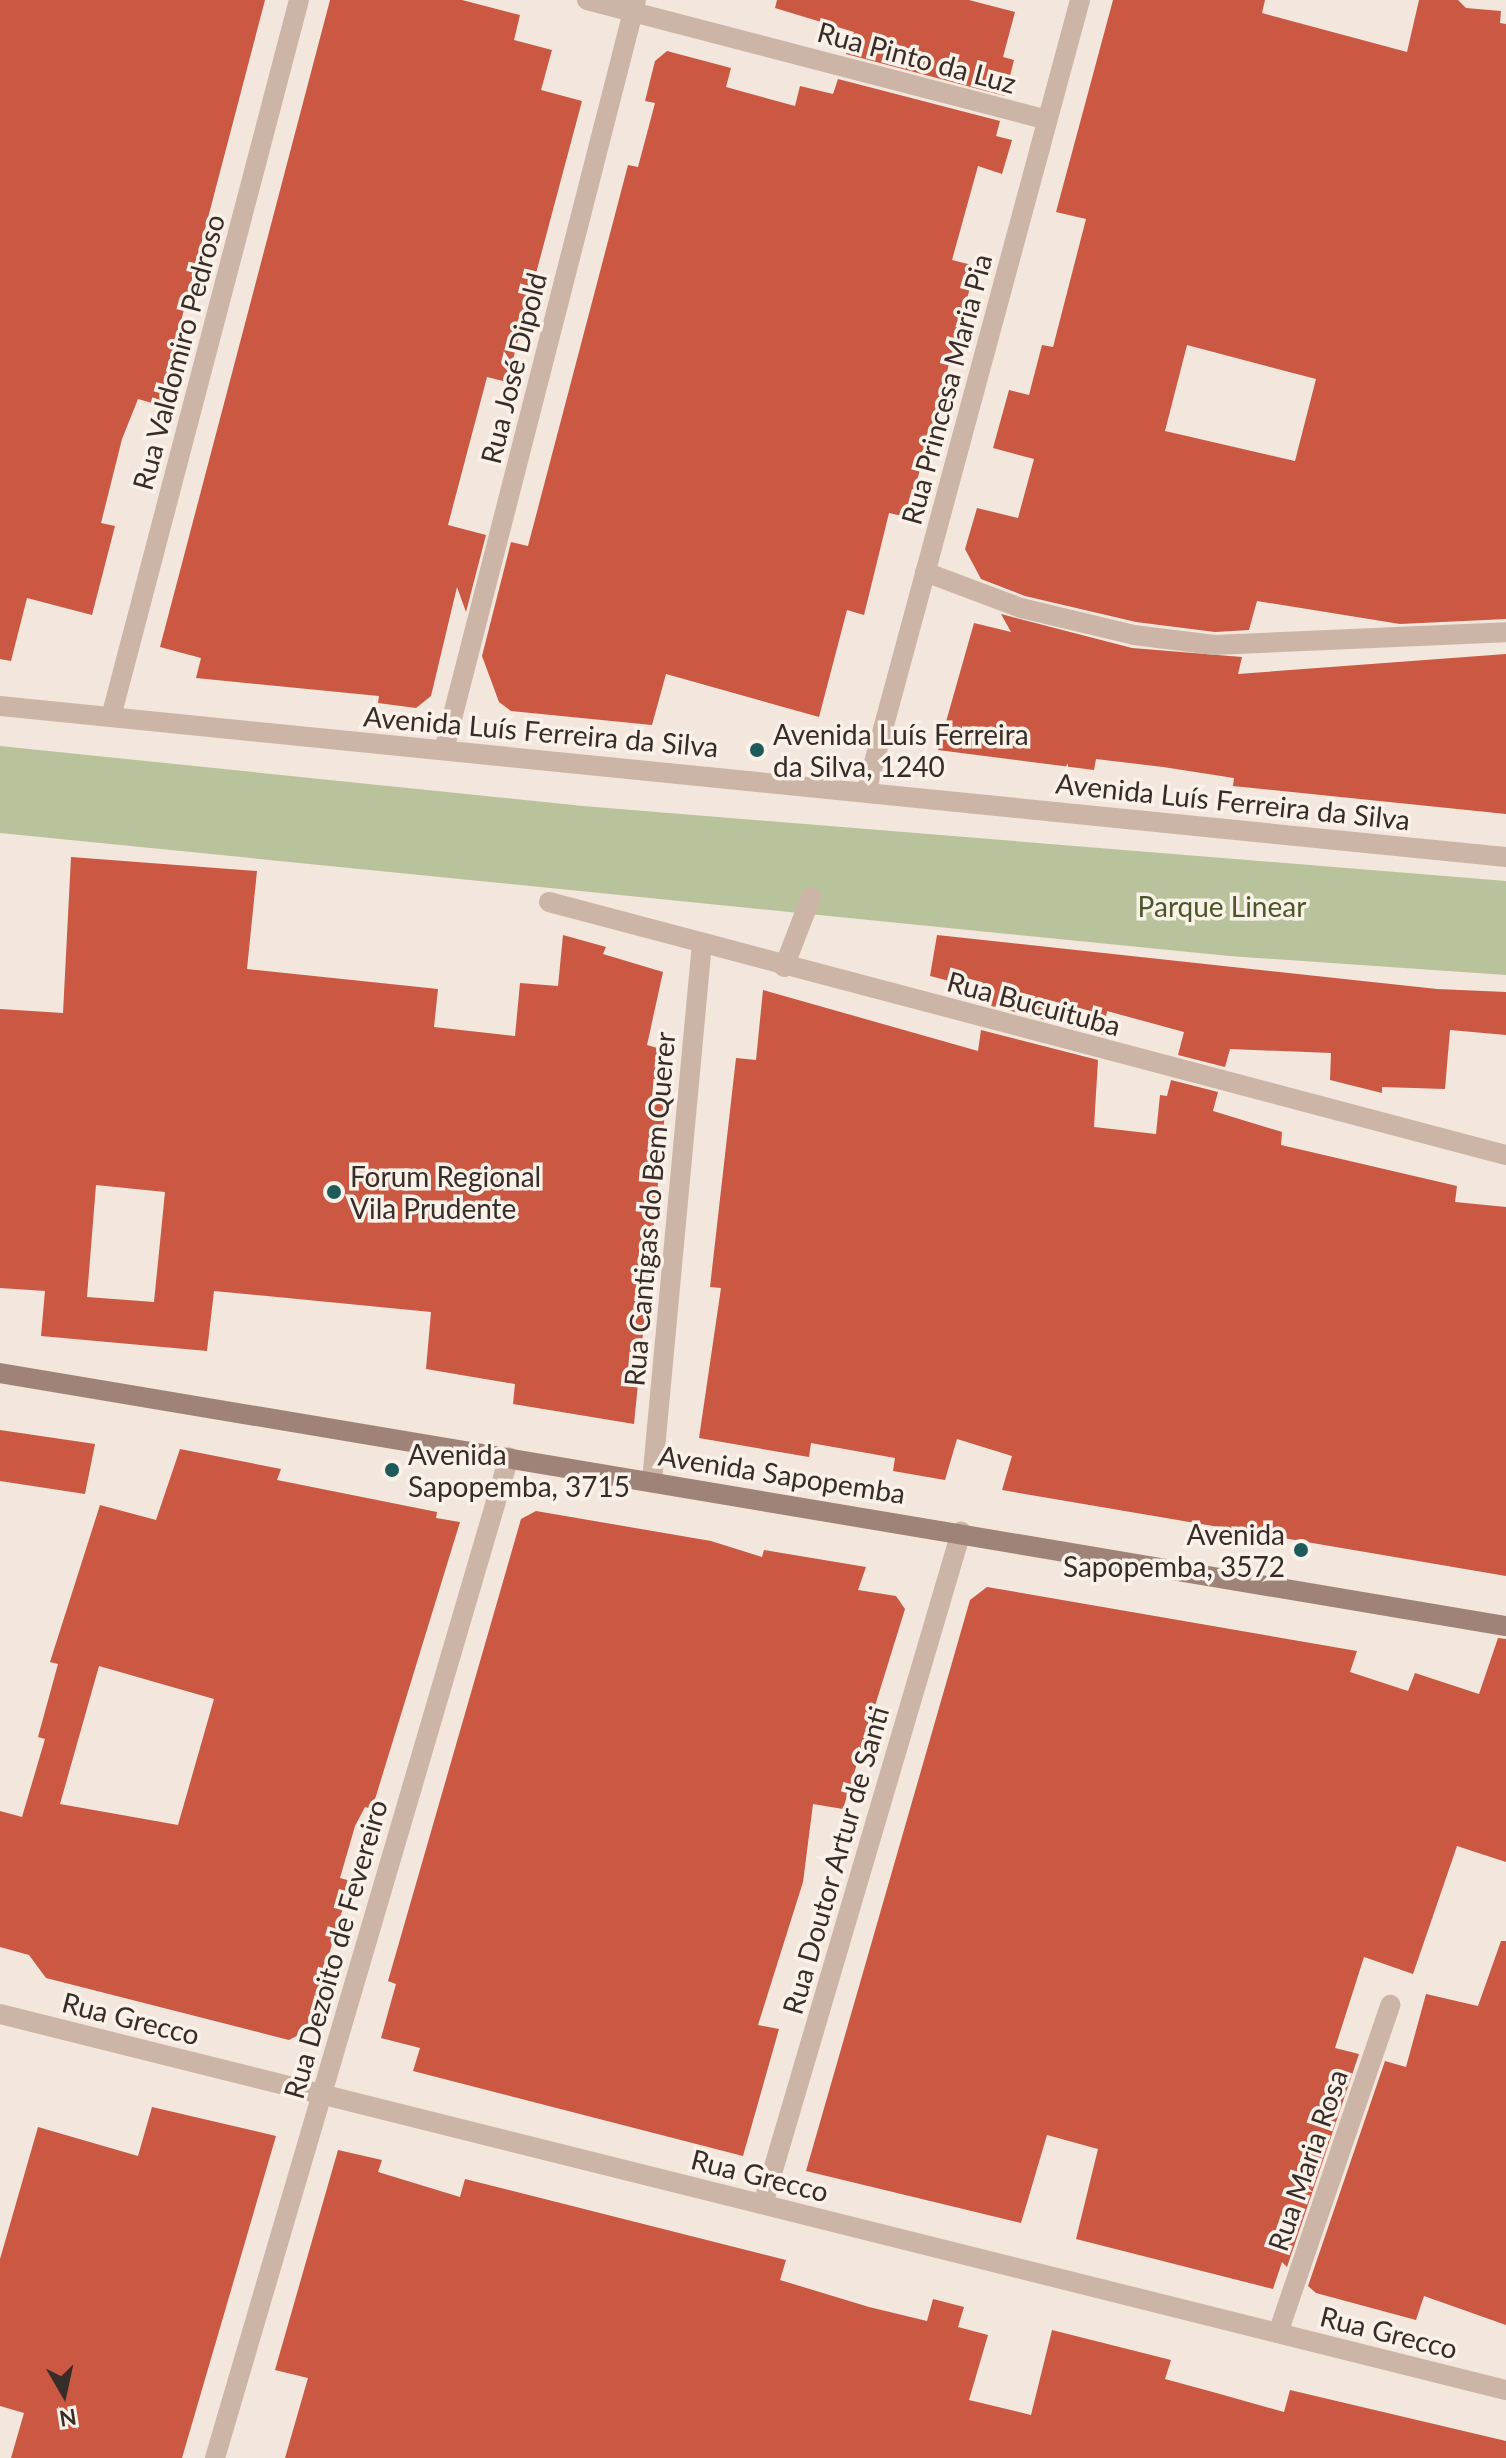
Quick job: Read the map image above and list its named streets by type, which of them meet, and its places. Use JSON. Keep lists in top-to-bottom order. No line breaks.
{"streets":{"main road":["Avenida Sapopemba"],"street":["Rua Pinto da Luz","Rua Valdomiro Pedroso","Rua José Dipold","Rua Princesa Maria Pia","Avenida Luís Ferreira da Silva","Rua Bucuituba","Rua Cantigas do Bem Querer","Rua Doutor Artur de Santi","Rua Dezoito de Fevereiro","Rua Grecco","Rua Maria Rosa"]},"crossings":[["Rua Pinto da Luz","Rua José Dipold"],["Rua Pinto da Luz","Rua Princesa Maria Pia"],["Rua Valdomiro Pedroso","Avenida Luís Ferreira da Silva"],["Rua José Dipold","Avenida Luís Ferreira da Silva"],["Rua Princesa Maria Pia","Avenida Luís Ferreira da Silva"],["Rua Bucuituba","Rua Cantigas do Bem Querer"],["Rua Cantigas do Bem Querer","Avenida Sapopemba"],["Avenida Sapopemba","Rua Doutor Artur de Santi"],["Avenida Sapopemba","Rua Dezoito de Fevereiro"],["Rua Doutor Artur de Santi","Rua Grecco"],["Rua Dezoito de Fevereiro","Rua Grecco"],["Rua Grecco","Rua Maria Rosa"]],"parks":["Parque Linear"],"places":["Avenida Luís Ferreira da Silva, 1240","Forum Regional Vila Prudente","Avenida Sapopemba, 3715","Avenida Sapopemba, 3572"],"north":"bottom"}
